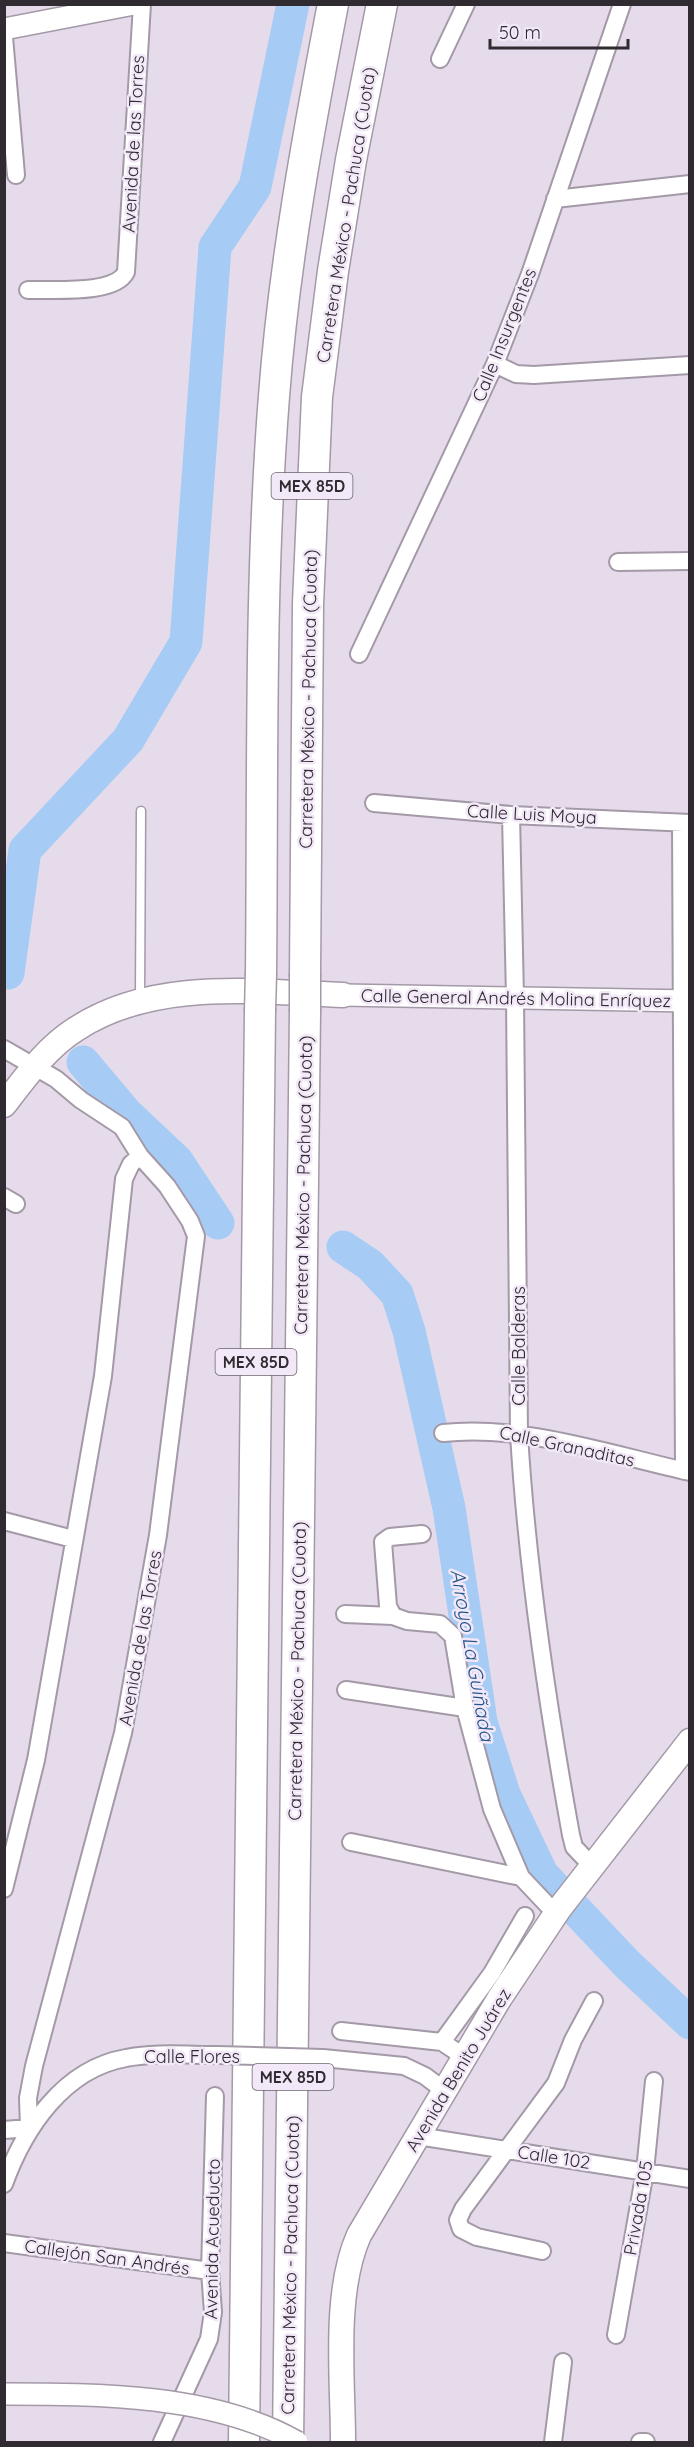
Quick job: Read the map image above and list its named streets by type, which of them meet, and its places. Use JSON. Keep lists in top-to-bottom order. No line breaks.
{"streets":{"highway":["Carretera México - Pachuca (Cuota)","MEX 85D"],"main road":["Avenida Benito Juárez"],"street":["Avenida de las Torres","Calle Insurgentes","Calle Luis Moya","Calle General Andrés Molina Enríquez","Calle Balderas","Calle Granaditas","Calle Flores","Calle 102","Privada 105","Avenida Acueducto","Callejón San Andrés"]},"crossings":[["Avenida de las Torres","Calle Flores"],["Calle Luis Moya","Calle Balderas"],["Calle General Andrés Molina Enríquez","Calle Balderas"],["Calle Balderas","Calle Granaditas"],["Calle Balderas","Avenida Benito Juárez"],["Calle Flores","Avenida Benito Juárez"],["Avenida Benito Juárez","Calle 102"],["Calle 102","Privada 105"],["Avenida Acueducto","Callejón San Andrés"]],"water":["Arroyo La Guiñada"],"scale_bar":"50 m"}
